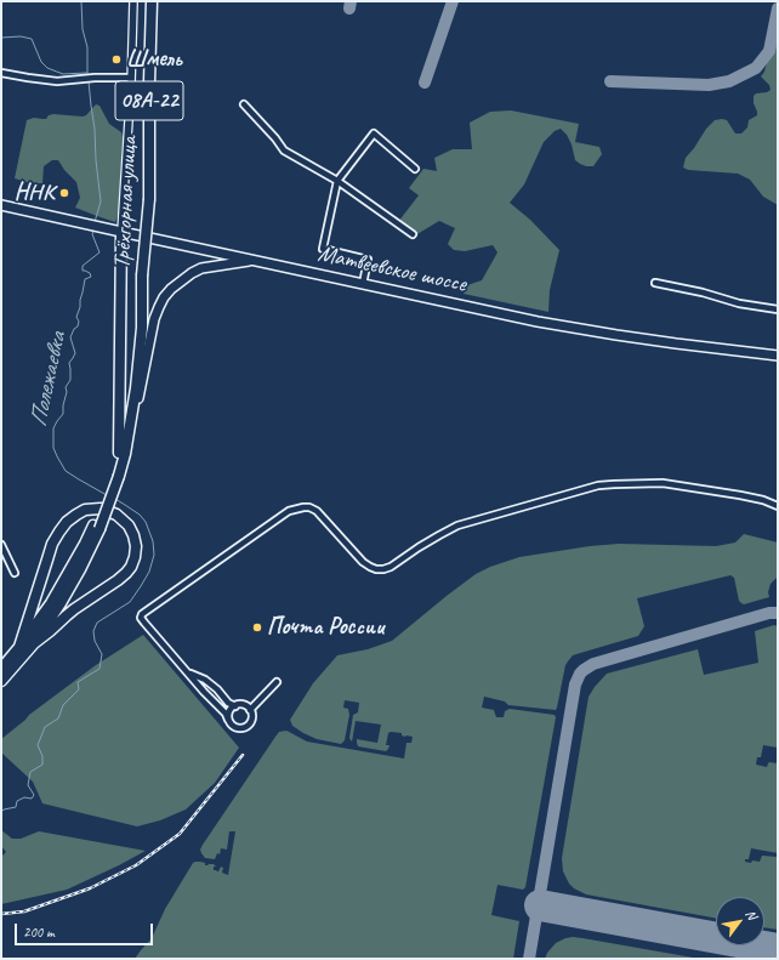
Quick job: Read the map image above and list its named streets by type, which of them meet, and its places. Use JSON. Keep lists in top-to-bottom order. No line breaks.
{"streets":{"highway":["08А-22","Трёхгорная улица"],"main road":["Матвеевское шоссе"]},"water":["Полежаевка"],"places":["Шмель","ННК","Почта России"],"scale_bar":"200 m","north":"top right"}
